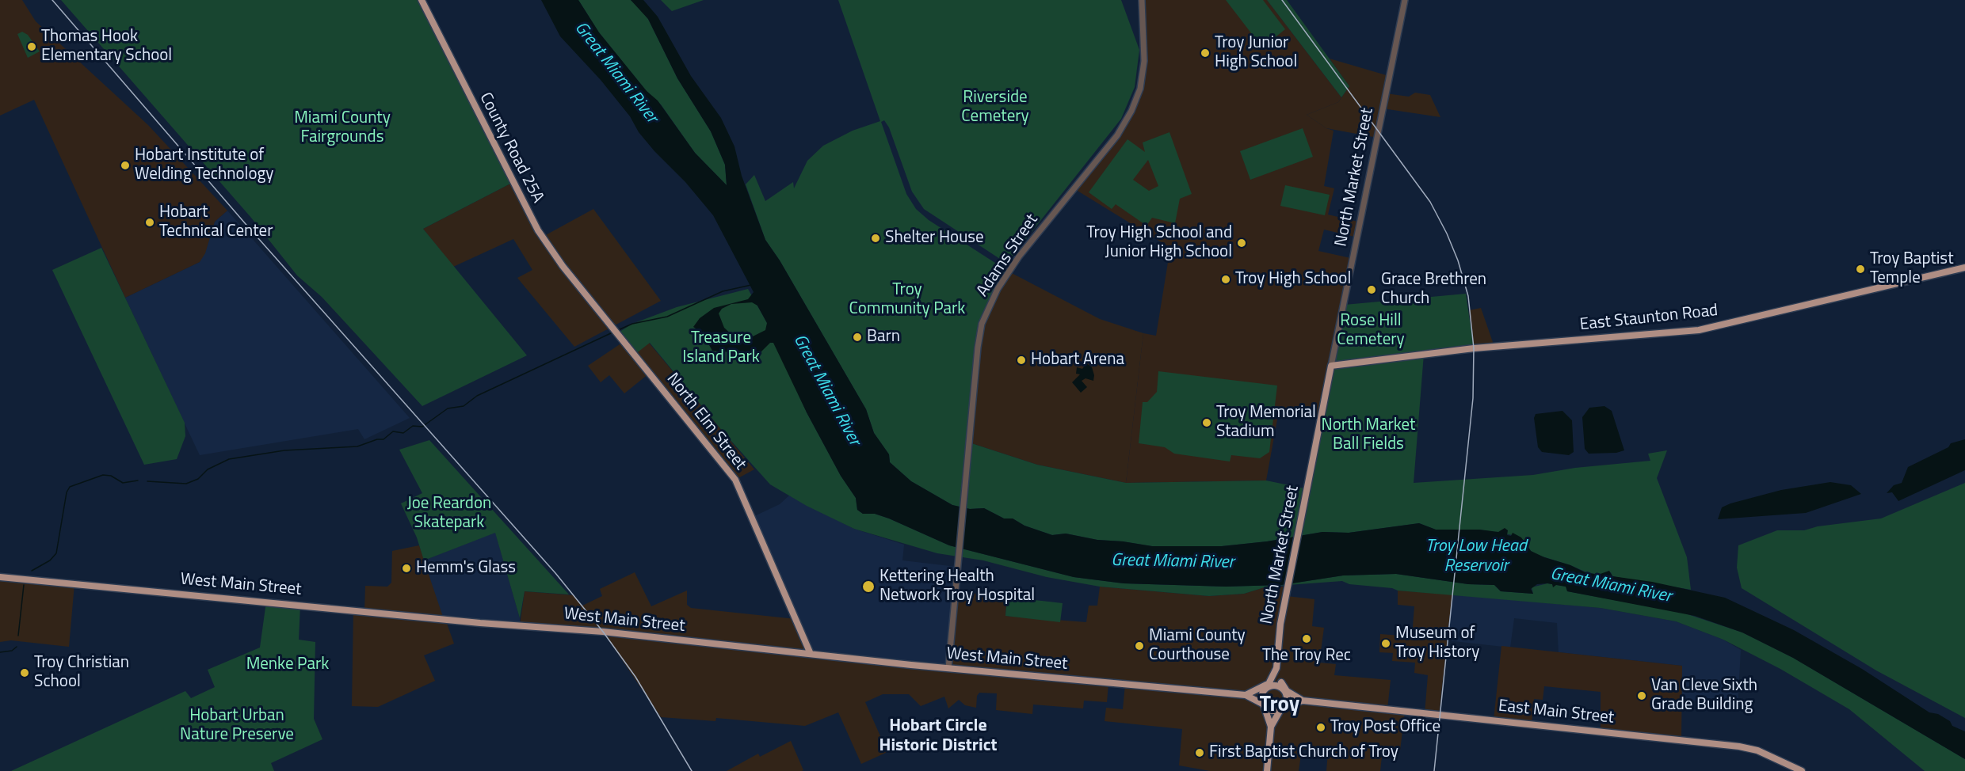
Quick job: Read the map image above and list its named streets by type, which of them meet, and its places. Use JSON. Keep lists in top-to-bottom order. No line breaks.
{"streets":{"main road":["County Road 25A","North Market Street","East Staunton Road","North Elm Street","West Main Street","East Main Street"],"street":["Adams Street"]},"crossings":[["County Road 25A","North Elm Street"],["North Market Street","East Staunton Road"],["Adams Street","West Main Street"],["North Elm Street","West Main Street"]],"districts":["Troy","Hobart Circle Historic District"],"water":["Great Miami River","Troy Low Head Reservoir"],"parks":["Riverside Cemetery","Miami County Fairgrounds","Troy Community Park","Rose Hill Cemetery","Treasure Island Park","North Market Ball Fields","Joe Reardon Skatepark","Menke Park","Hobart Urban Nature Preserve"],"places":["Thomas Hook Elementary School","Troy Junior High School","Hobart Institute of Welding Technology","Hobart Technical Center","Shelter House","Troy High School and Junior High School","Troy Baptist Temple","Troy High School","Grace Brethren Church","Barn","Hobart Arena","Troy Memorial Stadium","Hemm's Glass","Kettering Health Network Troy Hospital","The Troy Rec","Museum of Troy History","Miami County Courthouse","Troy Christian School","Van Cleve Sixth Grade Building","Troy Post Office","First Baptist Church of Troy"]}
